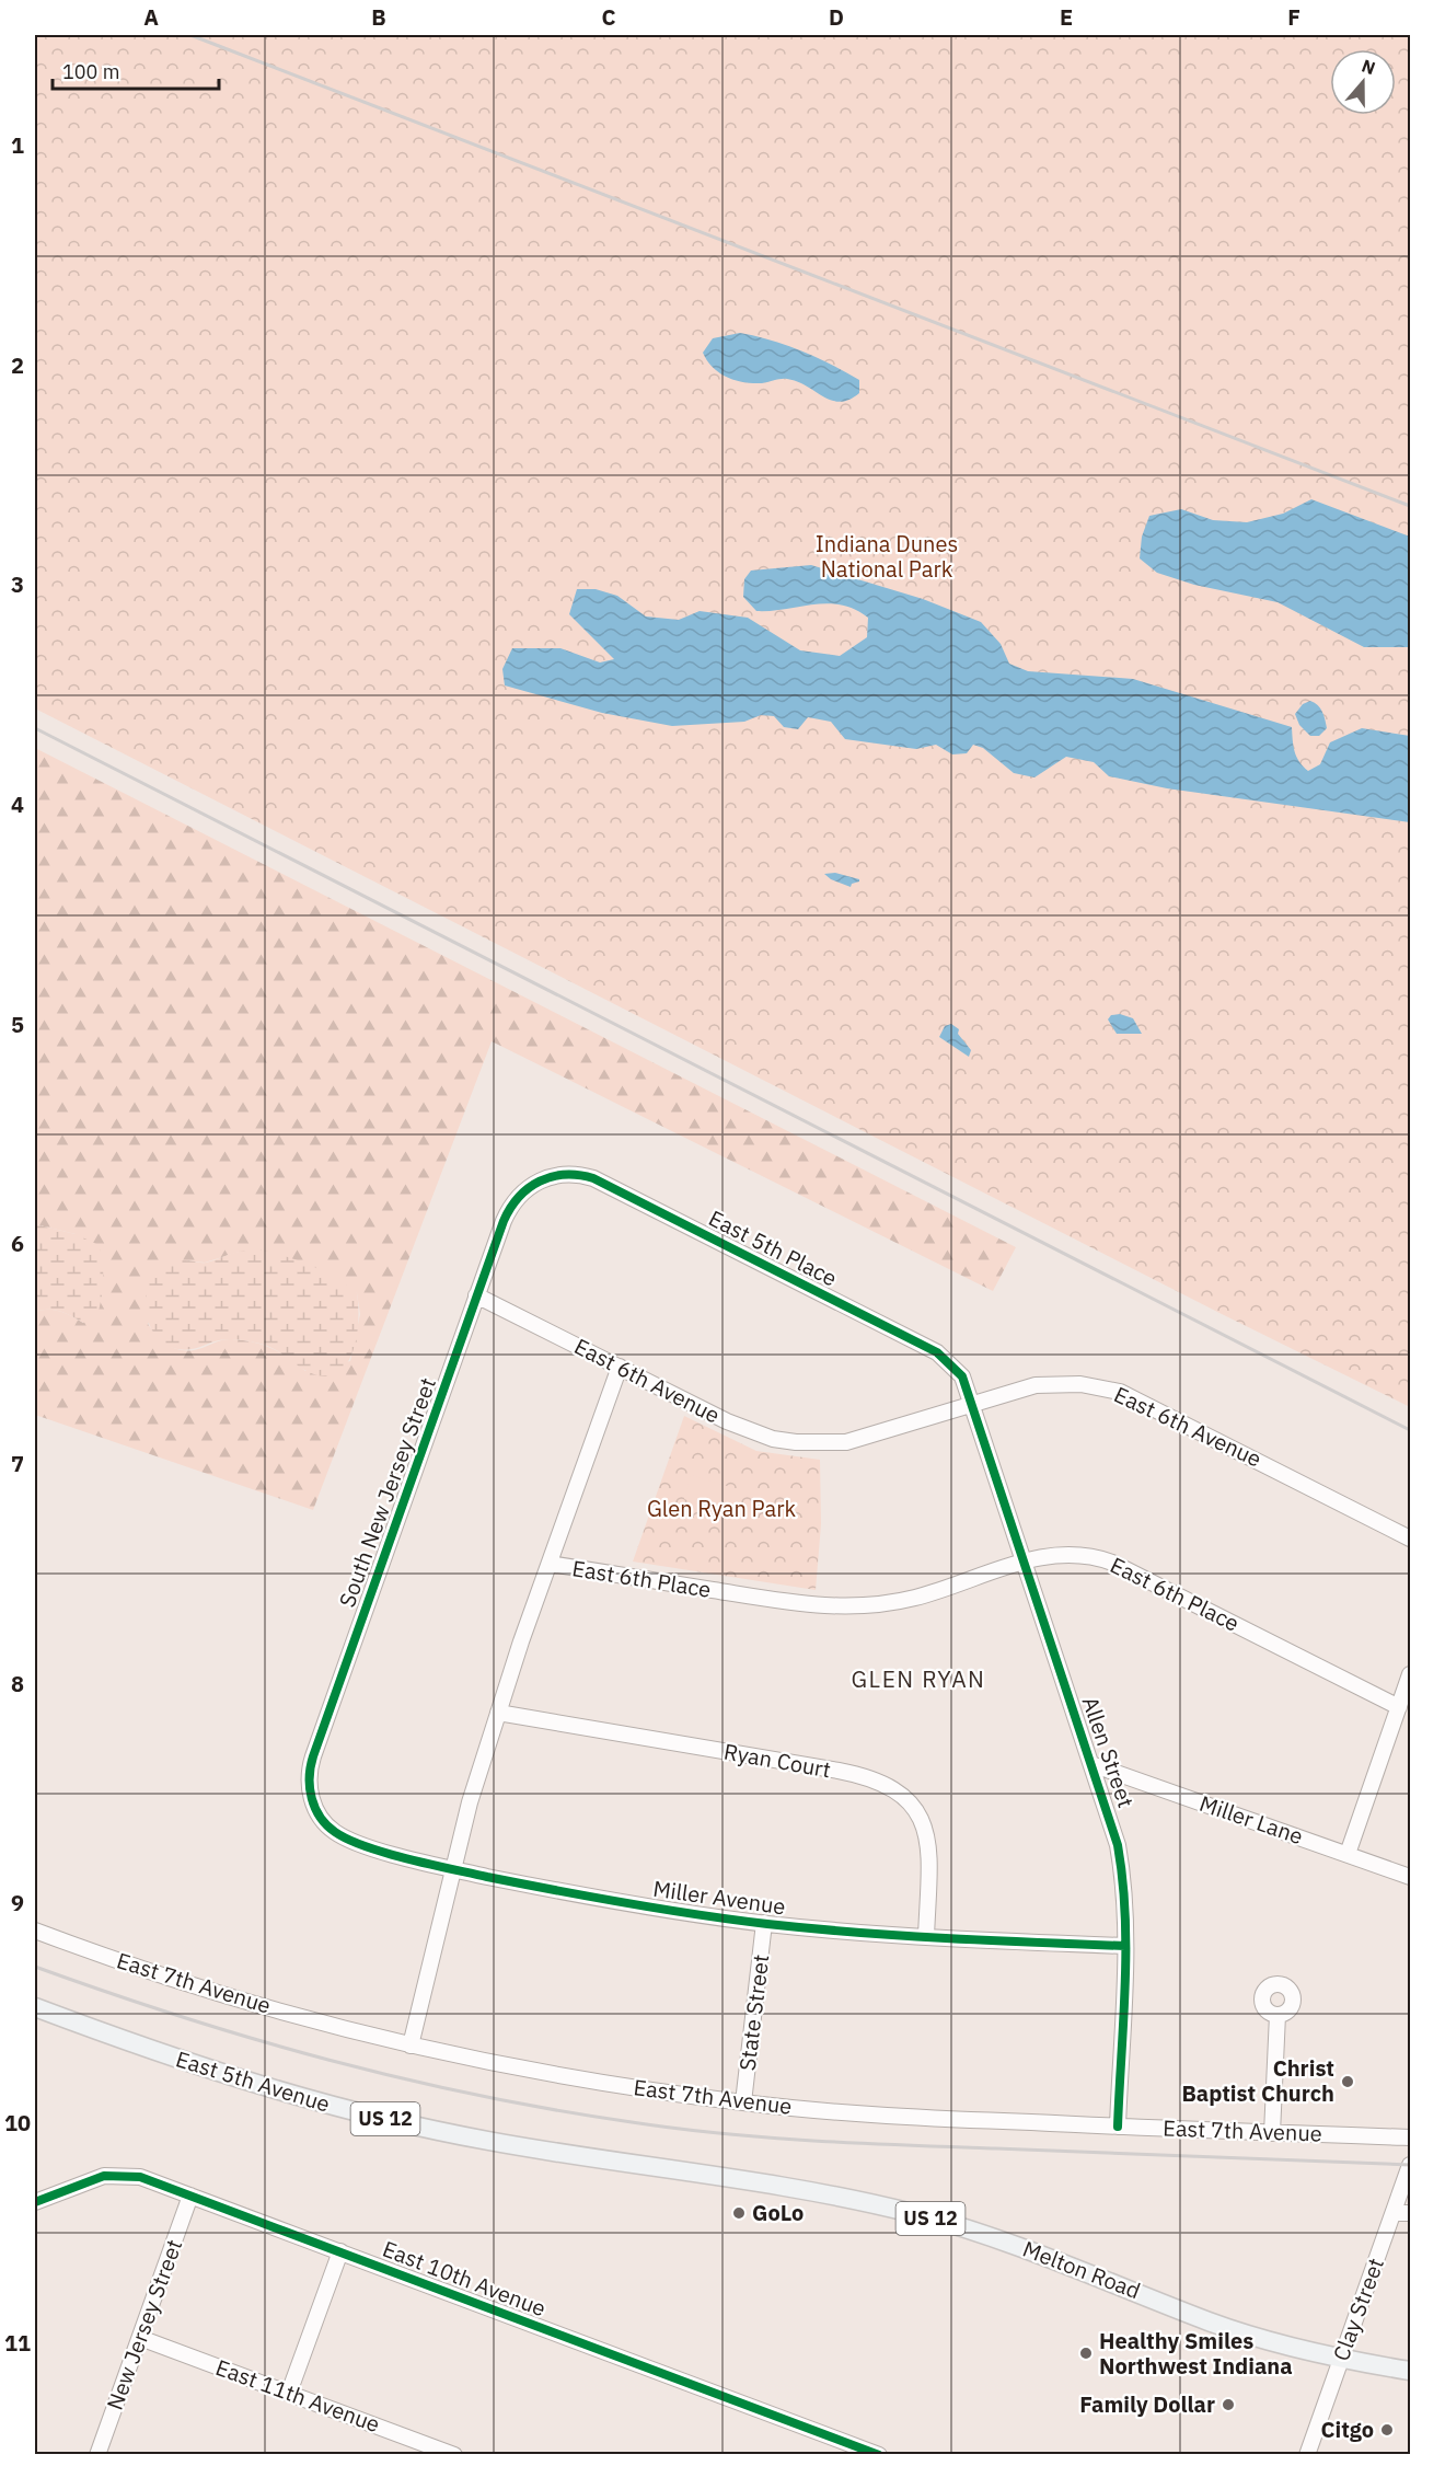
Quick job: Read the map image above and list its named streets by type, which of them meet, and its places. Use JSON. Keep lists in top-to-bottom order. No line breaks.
{"streets":{"main road":["East 5th Avenue","US 12","Melton Road"],"street":["East 5th Place","East 6th Avenue","South New Jersey Street","East 6th Place","Allen Street","Ryan Court","Miller Lane","Miller Avenue","East 7th Avenue","State Street","East 10th Avenue","Clay Street","New Jersey Street","East 11th Avenue"]},"crossings":[["East 5th Place","East 6th Avenue"],["East 5th Place","South New Jersey Street"],["East 5th Place","Allen Street"],["East 6th Avenue","South New Jersey Street"],["East 6th Avenue","Allen Street"],["South New Jersey Street","Miller Avenue"],["East 6th Place","Allen Street"],["Allen Street","Miller Lane"],["Allen Street","Miller Avenue"],["Allen Street","East 7th Avenue"],["Ryan Court","Miller Avenue"],["Miller Avenue","State Street"],["East 7th Avenue","State Street"],["East 5th Avenue","Melton Road"],["Melton Road","Clay Street"],["East 10th Avenue","New Jersey Street"],["New Jersey Street","East 11th Avenue"]],"districts":["GLEN RYAN"],"parks":["Indiana Dunes National Park","Glen Ryan Park"],"places":["Christ Baptist Church","GoLo","Healthy Smiles Northwest Indiana","Family Dollar","Citgo"],"scale_bar":"100 m","north":"top","grid":{"columns":["A","B","C","D","E","F"],"rows":["1","2","3","4","5","6","7","8","9","10","11"]}}
